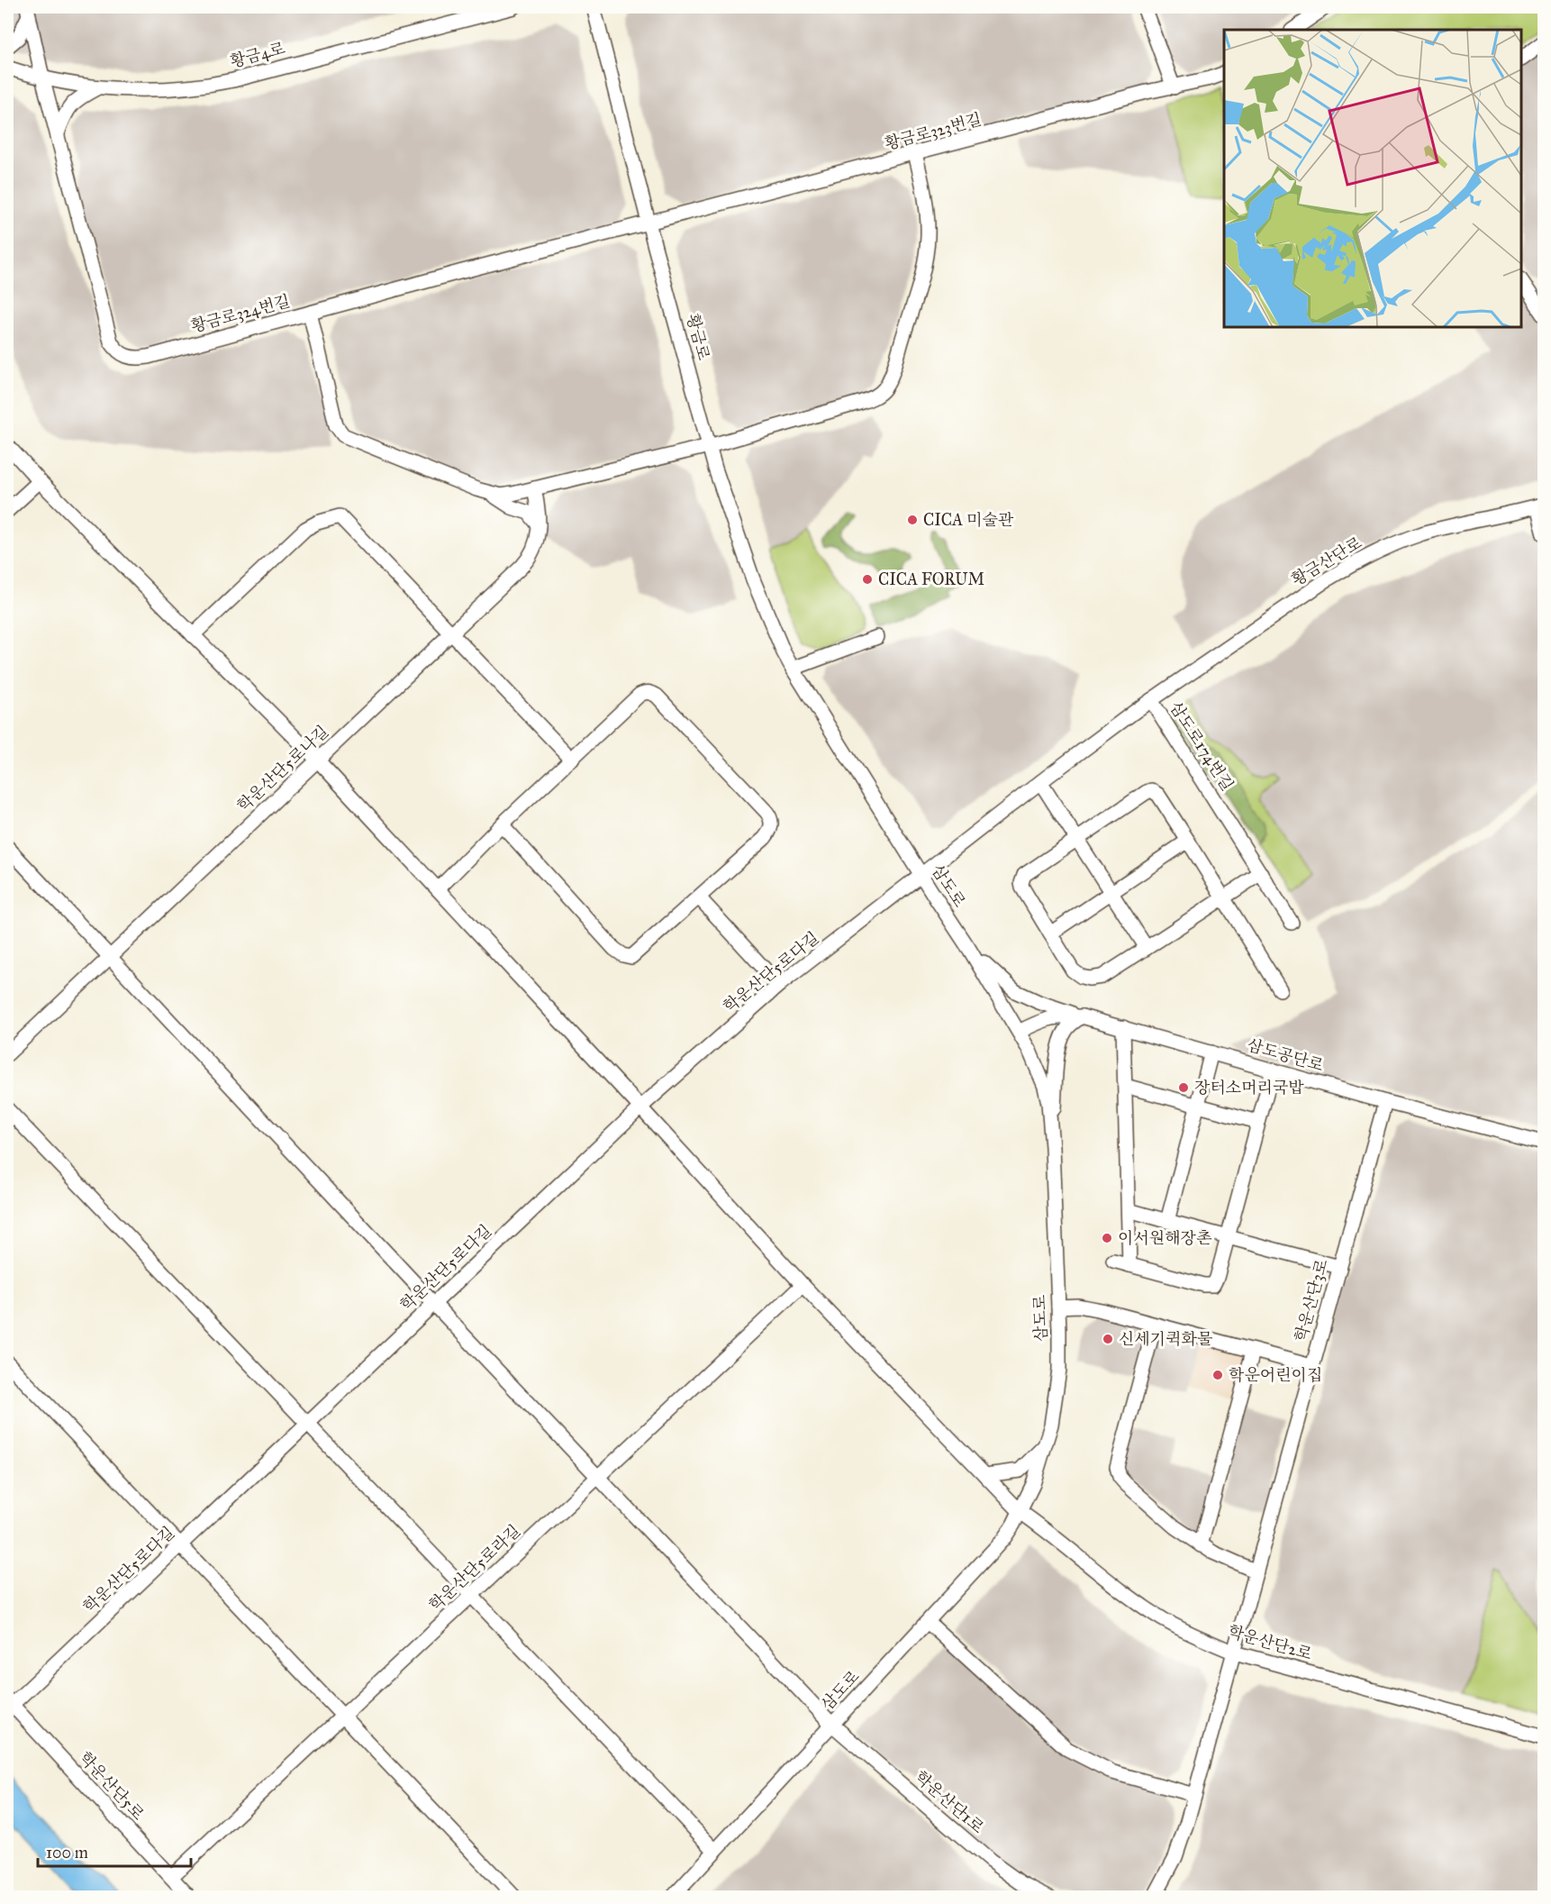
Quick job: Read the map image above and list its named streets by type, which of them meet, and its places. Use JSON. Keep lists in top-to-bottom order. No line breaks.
{"streets":{"street":["황금4로","황금로323번길","황금로324번길","황금로","황금산단로","삼도로174번길","학운산단5로나길","삼도로","학운산단5로다길","삼도공단로","학운산단3로","학운산단5로라길","학운산단2로","학운산단5로","학운산단1로"]},"crossings":[["황금4로","황금로324번길"],["황금로323번길","황금로324번길"],["황금로323번길","황금로"],["황금로324번길","황금로"],["황금로","삼도로"],["황금산단로","삼도로174번길"],["삼도로174번길","삼도로"],["삼도로174번길","학운산단5로다길"],["학운산단5로나길","학운산단2로"],["학운산단5로나길","학운산단1로"],["삼도로","학운산단5로다길"],["삼도로","삼도공단로"],["삼도로","학운산단2로"],["삼도로","학운산단1로"],["학운산단5로다길","학운산단2로"],["학운산단5로다길","학운산단5로"],["학운산단5로다길","학운산단1로"],["삼도공단로","학운산단3로"],["학운산단3로","학운산단2로"],["학운산단5로라길","학운산단2로"],["학운산단5로라길","학운산단5로"],["학운산단5로라길","학운산단1로"]],"places":["CICA 미술관","CICA FORUM","장터소머리국밥","이서원해장촌","신세기퀵화물","학운어린이집"],"scale_bar":"100 m"}
